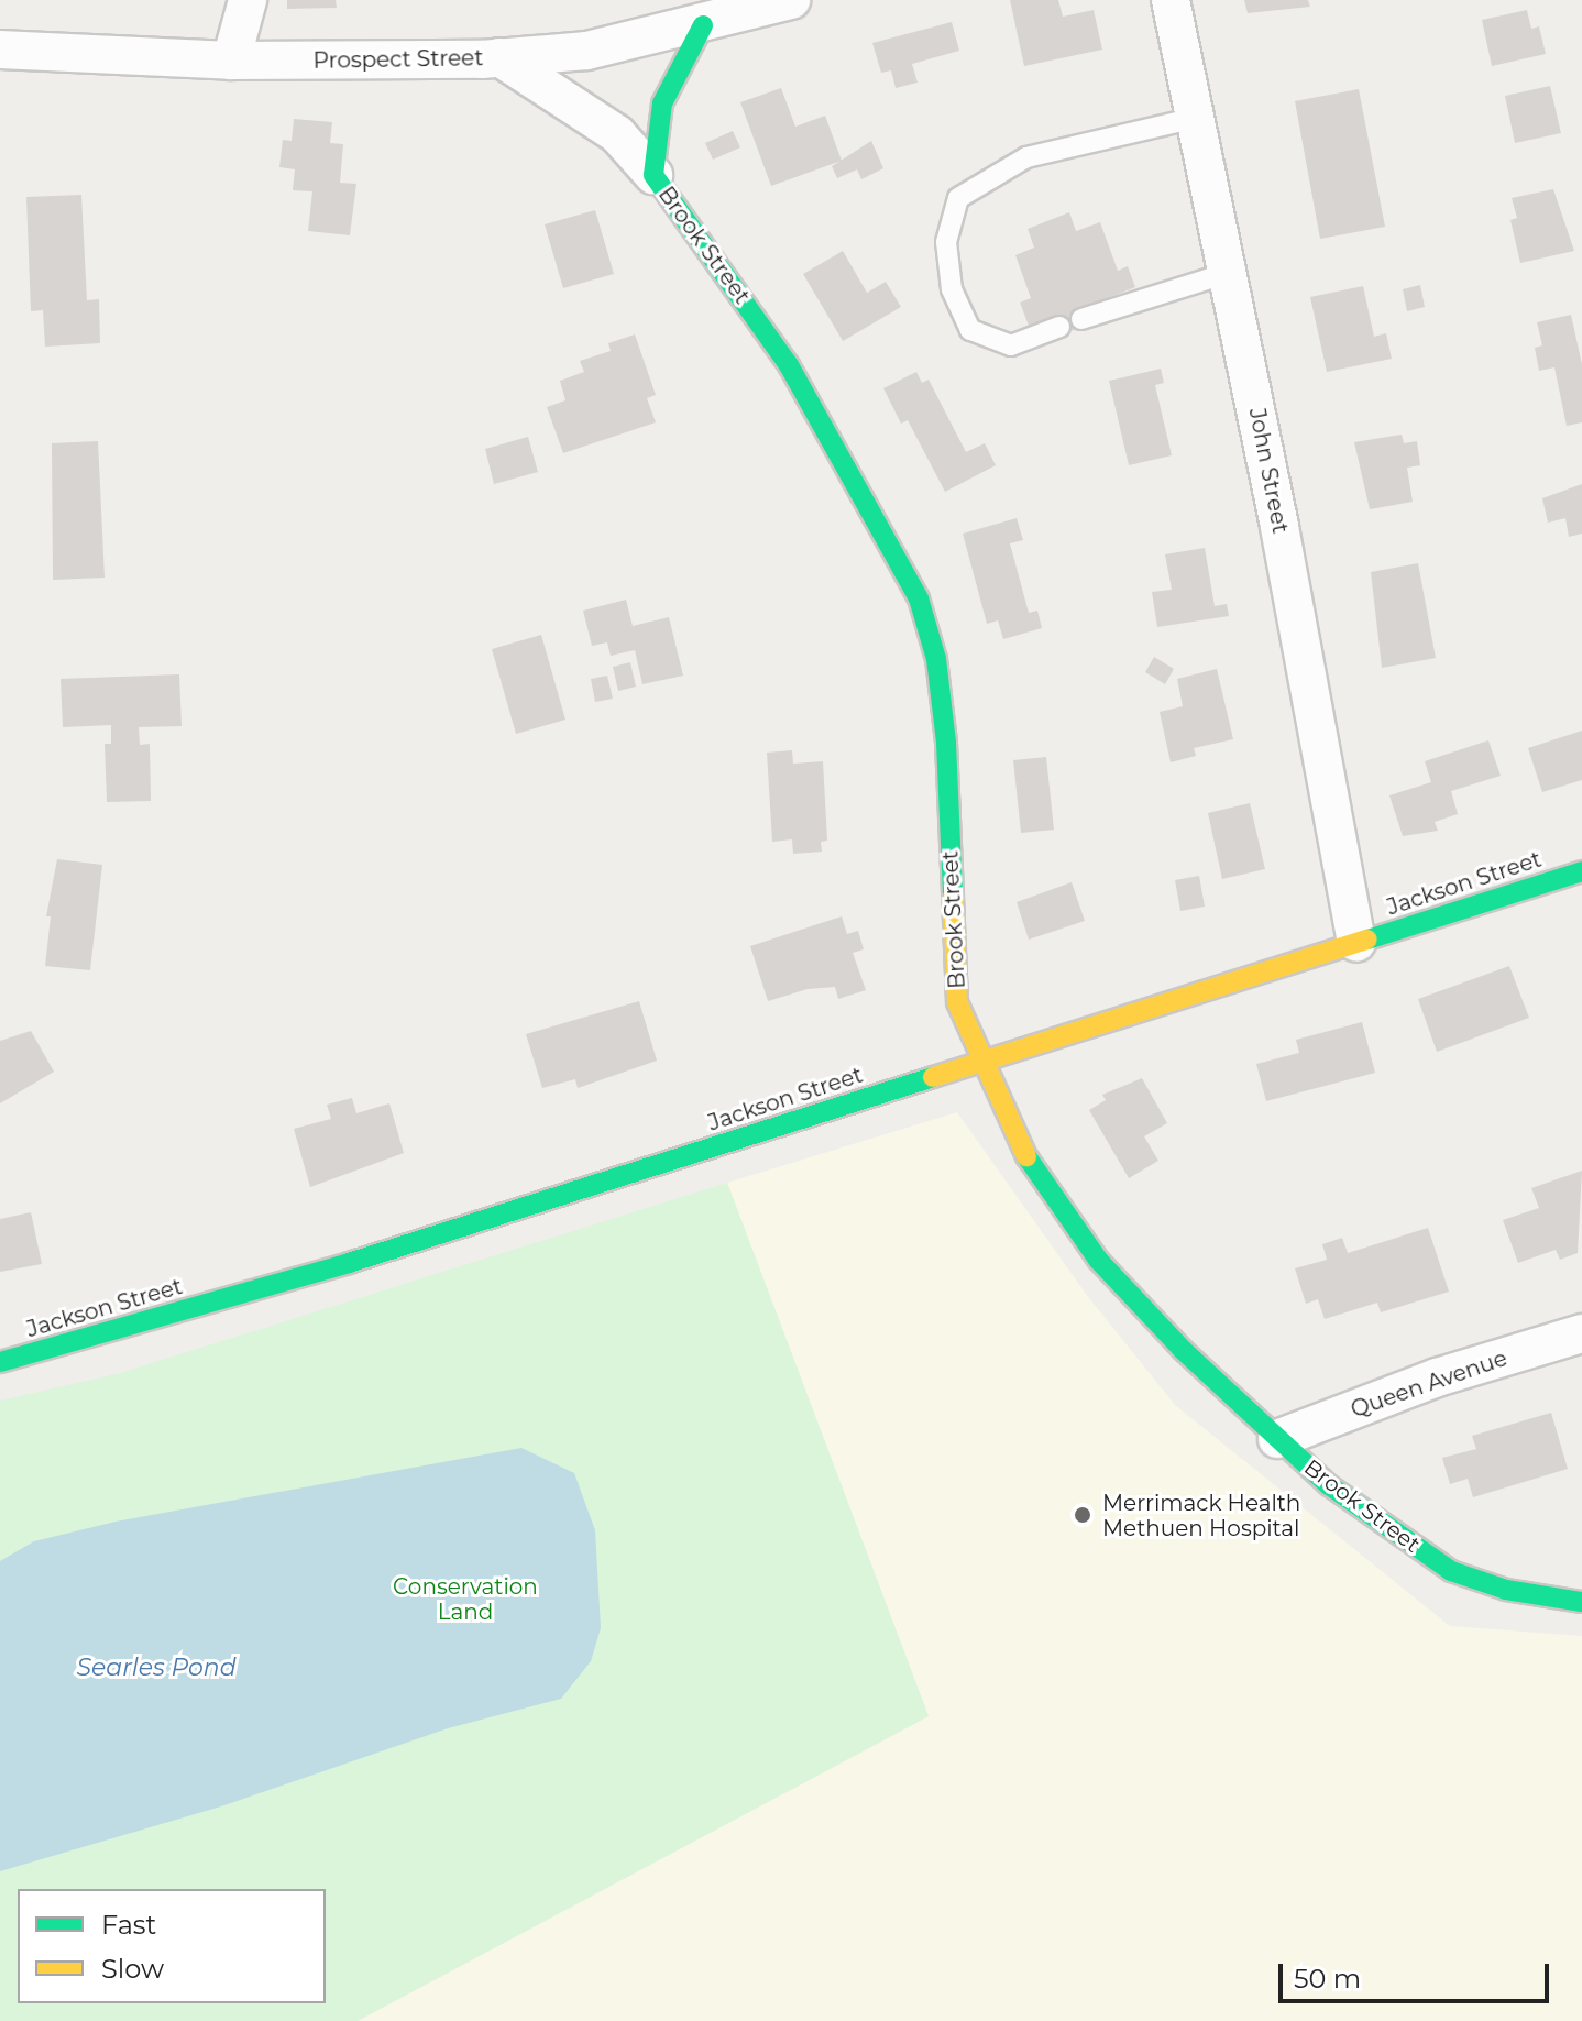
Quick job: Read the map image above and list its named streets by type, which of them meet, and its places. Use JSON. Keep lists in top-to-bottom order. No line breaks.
{"streets":{"street":["Prospect Street","Brook Street","John Street","Jackson Street","Queen Avenue"]},"crossings":[["Prospect Street","Brook Street"],["Brook Street","Jackson Street"],["Brook Street","Queen Avenue"],["John Street","Jackson Street"]],"water":["Searles Pond"],"parks":["Conservation Land"],"places":["Merrimack Health Methuen Hospital"],"legend":["Fast","Slow"],"scale_bar":"50 m"}
